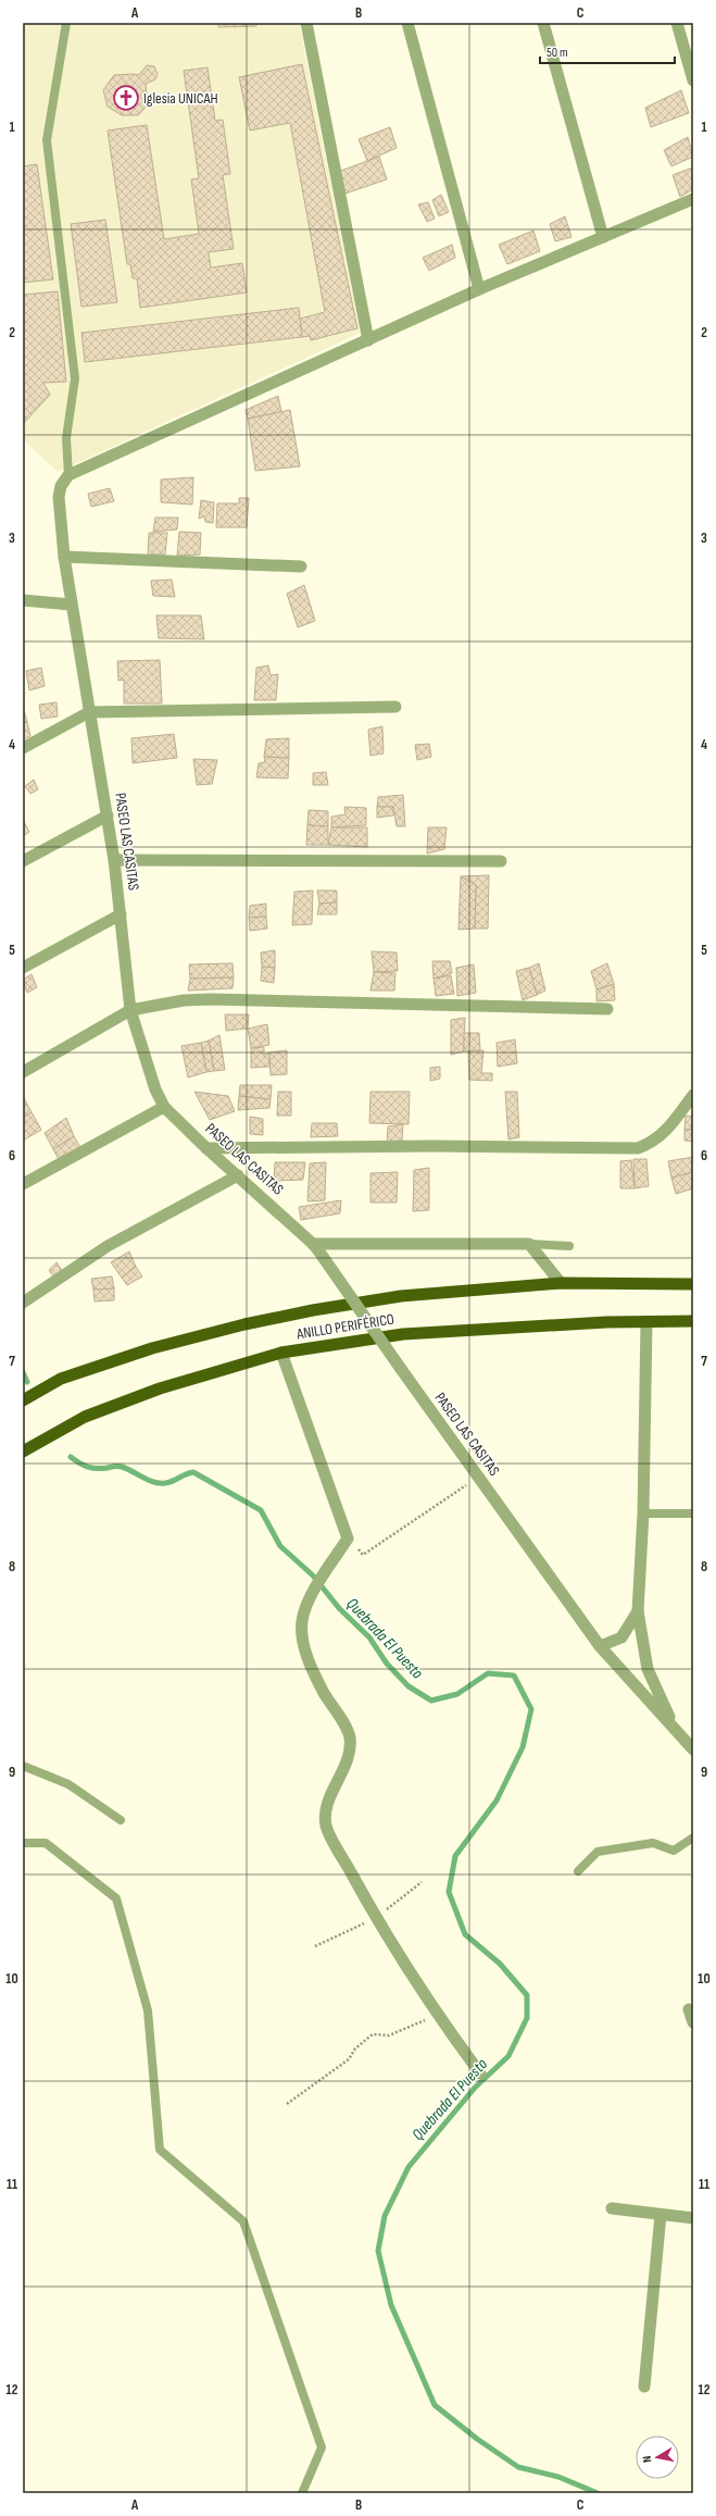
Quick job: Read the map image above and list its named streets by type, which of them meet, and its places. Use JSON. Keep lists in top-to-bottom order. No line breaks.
{"streets":{"highway":["ANILLO PERIFÉRICO"],"street":["PASEO LAS CASITAS"]},"water":["Quebrada El Puesto"],"places":{"church":["Iglesia UNICAH"]},"scale_bar":"50 m","north":"left","grid":{"columns":["A","B","C"],"rows":["1","2","3","4","5","6","7","8","9","10","11","12"]}}
